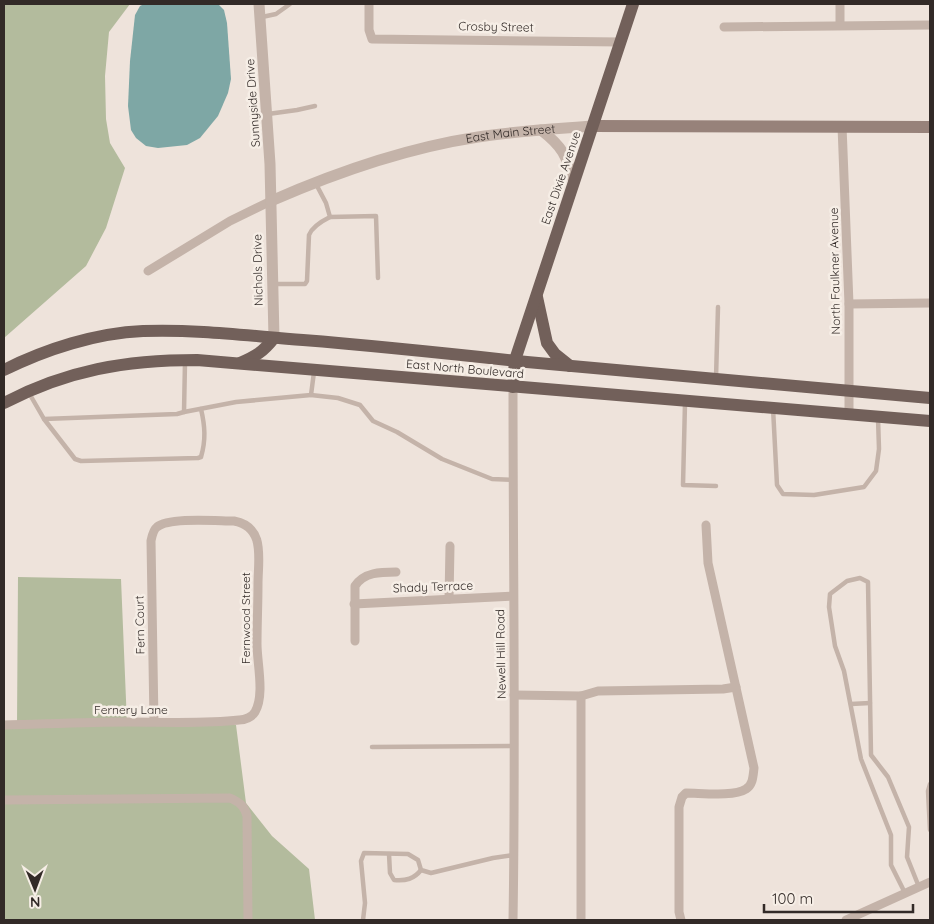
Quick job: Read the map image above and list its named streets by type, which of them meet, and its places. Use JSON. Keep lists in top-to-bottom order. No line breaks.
{"streets":{"main road":["East Main Street","East Dixie Avenue","East North Boulevard"],"street":["Crosby Street","Sunnyside Drive","Nichols Drive","North Faulkner Avenue","Shady Terrace","Fernwood Street","Fern Court","Newell Hill Road","Fernery Lane"]},"crossings":[["Crosby Street","East Dixie Avenue"],["Sunnyside Drive","East Main Street"],["Sunnyside Drive","Nichols Drive"],["East Main Street","East Dixie Avenue"],["East Main Street","Nichols Drive"],["East Main Street","North Faulkner Avenue"],["East Dixie Avenue","East North Boulevard"],["East Dixie Avenue","Newell Hill Road"],["Nichols Drive","East North Boulevard"],["North Faulkner Avenue","East North Boulevard"],["East North Boulevard","Newell Hill Road"],["Shady Terrace","Newell Hill Road"],["Fernwood Street","Fern Court"],["Fernwood Street","Fernery Lane"],["Fern Court","Fernery Lane"]],"scale_bar":"100 m","north":"bottom"}
